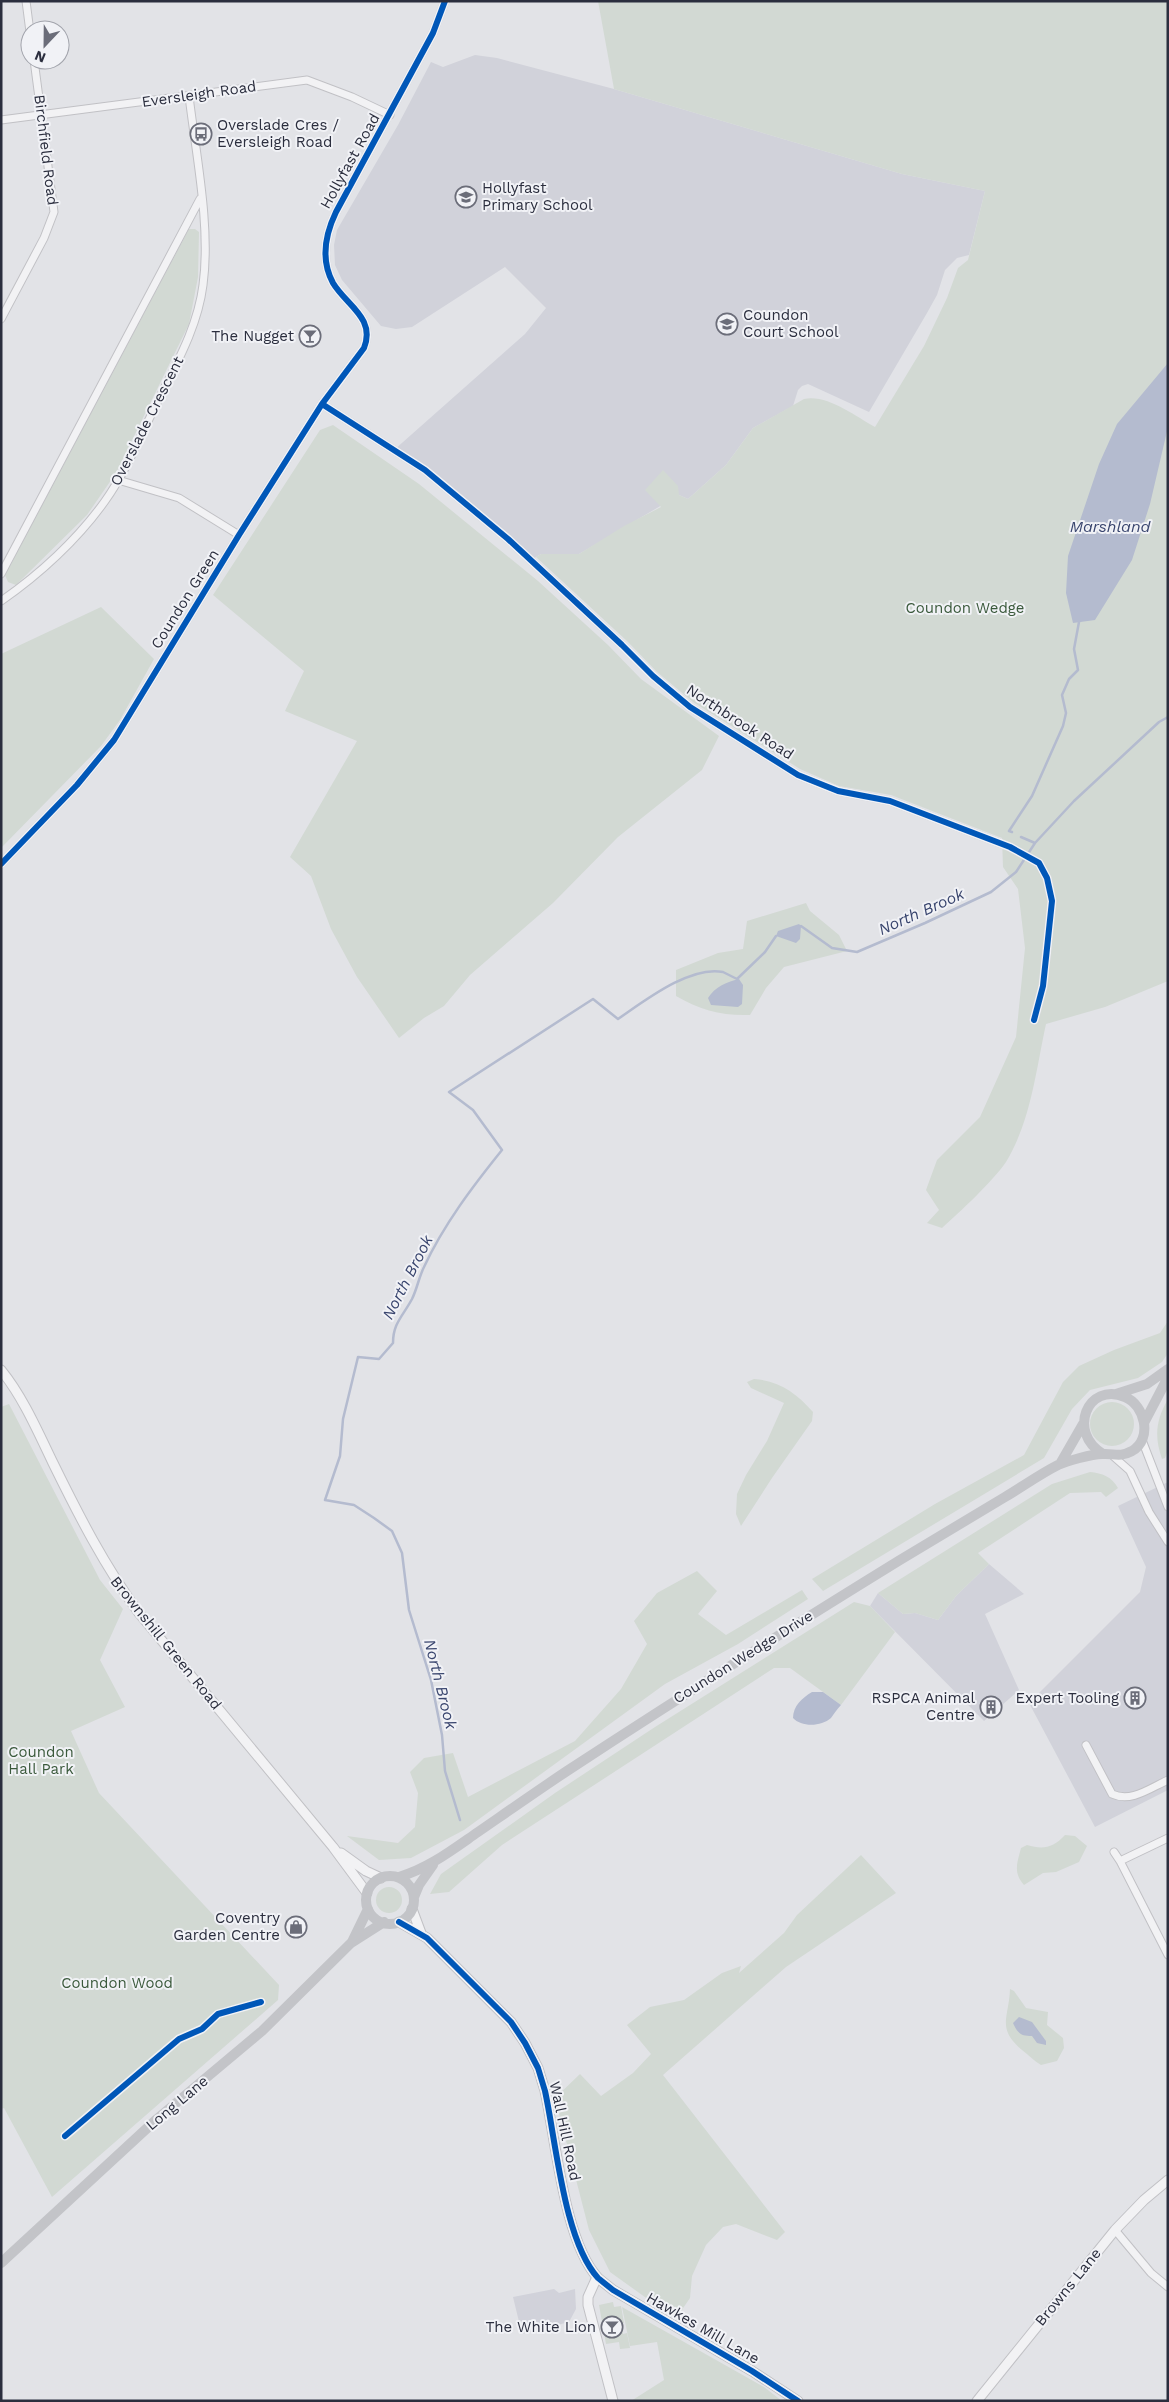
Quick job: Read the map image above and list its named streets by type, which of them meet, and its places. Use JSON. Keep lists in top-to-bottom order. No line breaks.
{"streets":{"main road":["Coundon Wedge Drive","Long Lane"],"street":["Eversleigh Road","Birchfield Road","Hollyfast Road","Overslade Crescent","Coundon Green","Northbrook Road","Brownshill Green Road","Wall Hill Road","Browns Lane","Hawkes Mill Lane"]},"crossings":[["Eversleigh Road","Birchfield Road"],["Eversleigh Road","Hollyfast Road"],["Eversleigh Road","Overslade Crescent"],["Hollyfast Road","Coundon Green"],["Coundon Green","Northbrook Road"],["Brownshill Green Road","Coundon Wedge Drive"],["Brownshill Green Road","Long Lane"],["Brownshill Green Road","Wall Hill Road"],["Coundon Wedge Drive","Long Lane"],["Coundon Wedge Drive","Wall Hill Road"],["Long Lane","Wall Hill Road"],["Wall Hill Road","Hawkes Mill Lane"]],"water":["Marshland","North Brook"],"parks":["Coundon Wedge","Coundon Hall Park","Coundon Wood"],"places":{"bus stop":["Overslade Cres / Eversleigh Road"],"school or university":["Hollyfast Primary School","Coundon Court School"],"bar":["The Nugget","The White Lion"],"building":["Expert Tooling","RSPCA Animal Centre"],"shop":["Coventry Garden Centre"]},"north":"bottom"}
